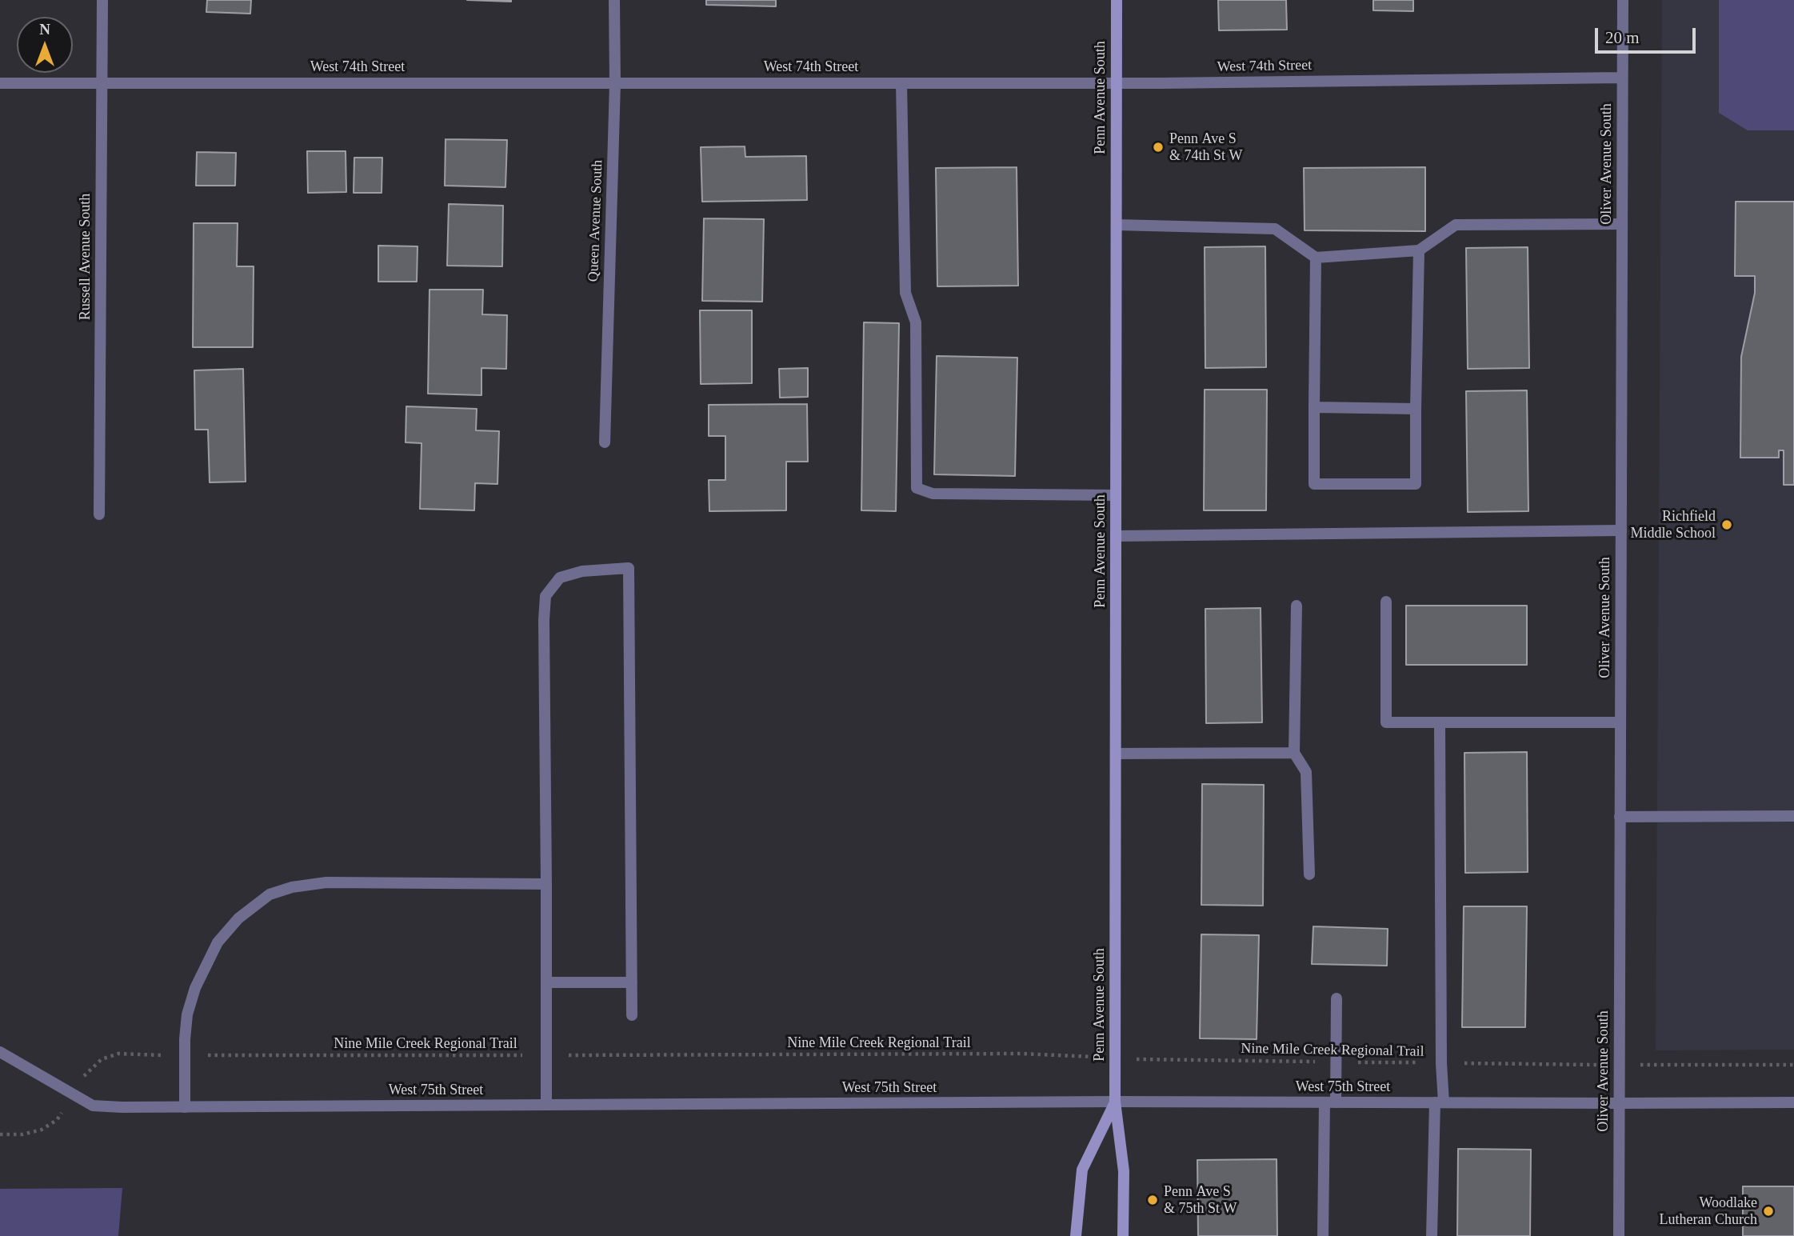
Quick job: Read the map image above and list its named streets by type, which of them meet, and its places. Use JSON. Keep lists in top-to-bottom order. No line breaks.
{"streets":{"main road":["Penn Avenue South"],"street":["West 74th Street","Oliver Avenue South","Queen Avenue South","Russell Avenue South","West 75th Street"],"path":["Nine Mile Creek Regional Trail"]},"crossings":[["West 74th Street","Penn Avenue South"],["West 74th Street","Oliver Avenue South"],["West 74th Street","Queen Avenue South"],["West 74th Street","Russell Avenue South"],["Penn Avenue South","Nine Mile Creek Regional Trail"],["Penn Avenue South","West 75th Street"],["Oliver Avenue South","Nine Mile Creek Regional Trail"],["Oliver Avenue South","West 75th Street"],["Nine Mile Creek Regional Trail","West 75th Street"]],"places":["Penn Ave S & 74th St W","Richfield Middle School","Penn Ave S & 75th St W","Woodlake Lutheran Church"],"scale_bar":"20 m","north":"top"}
